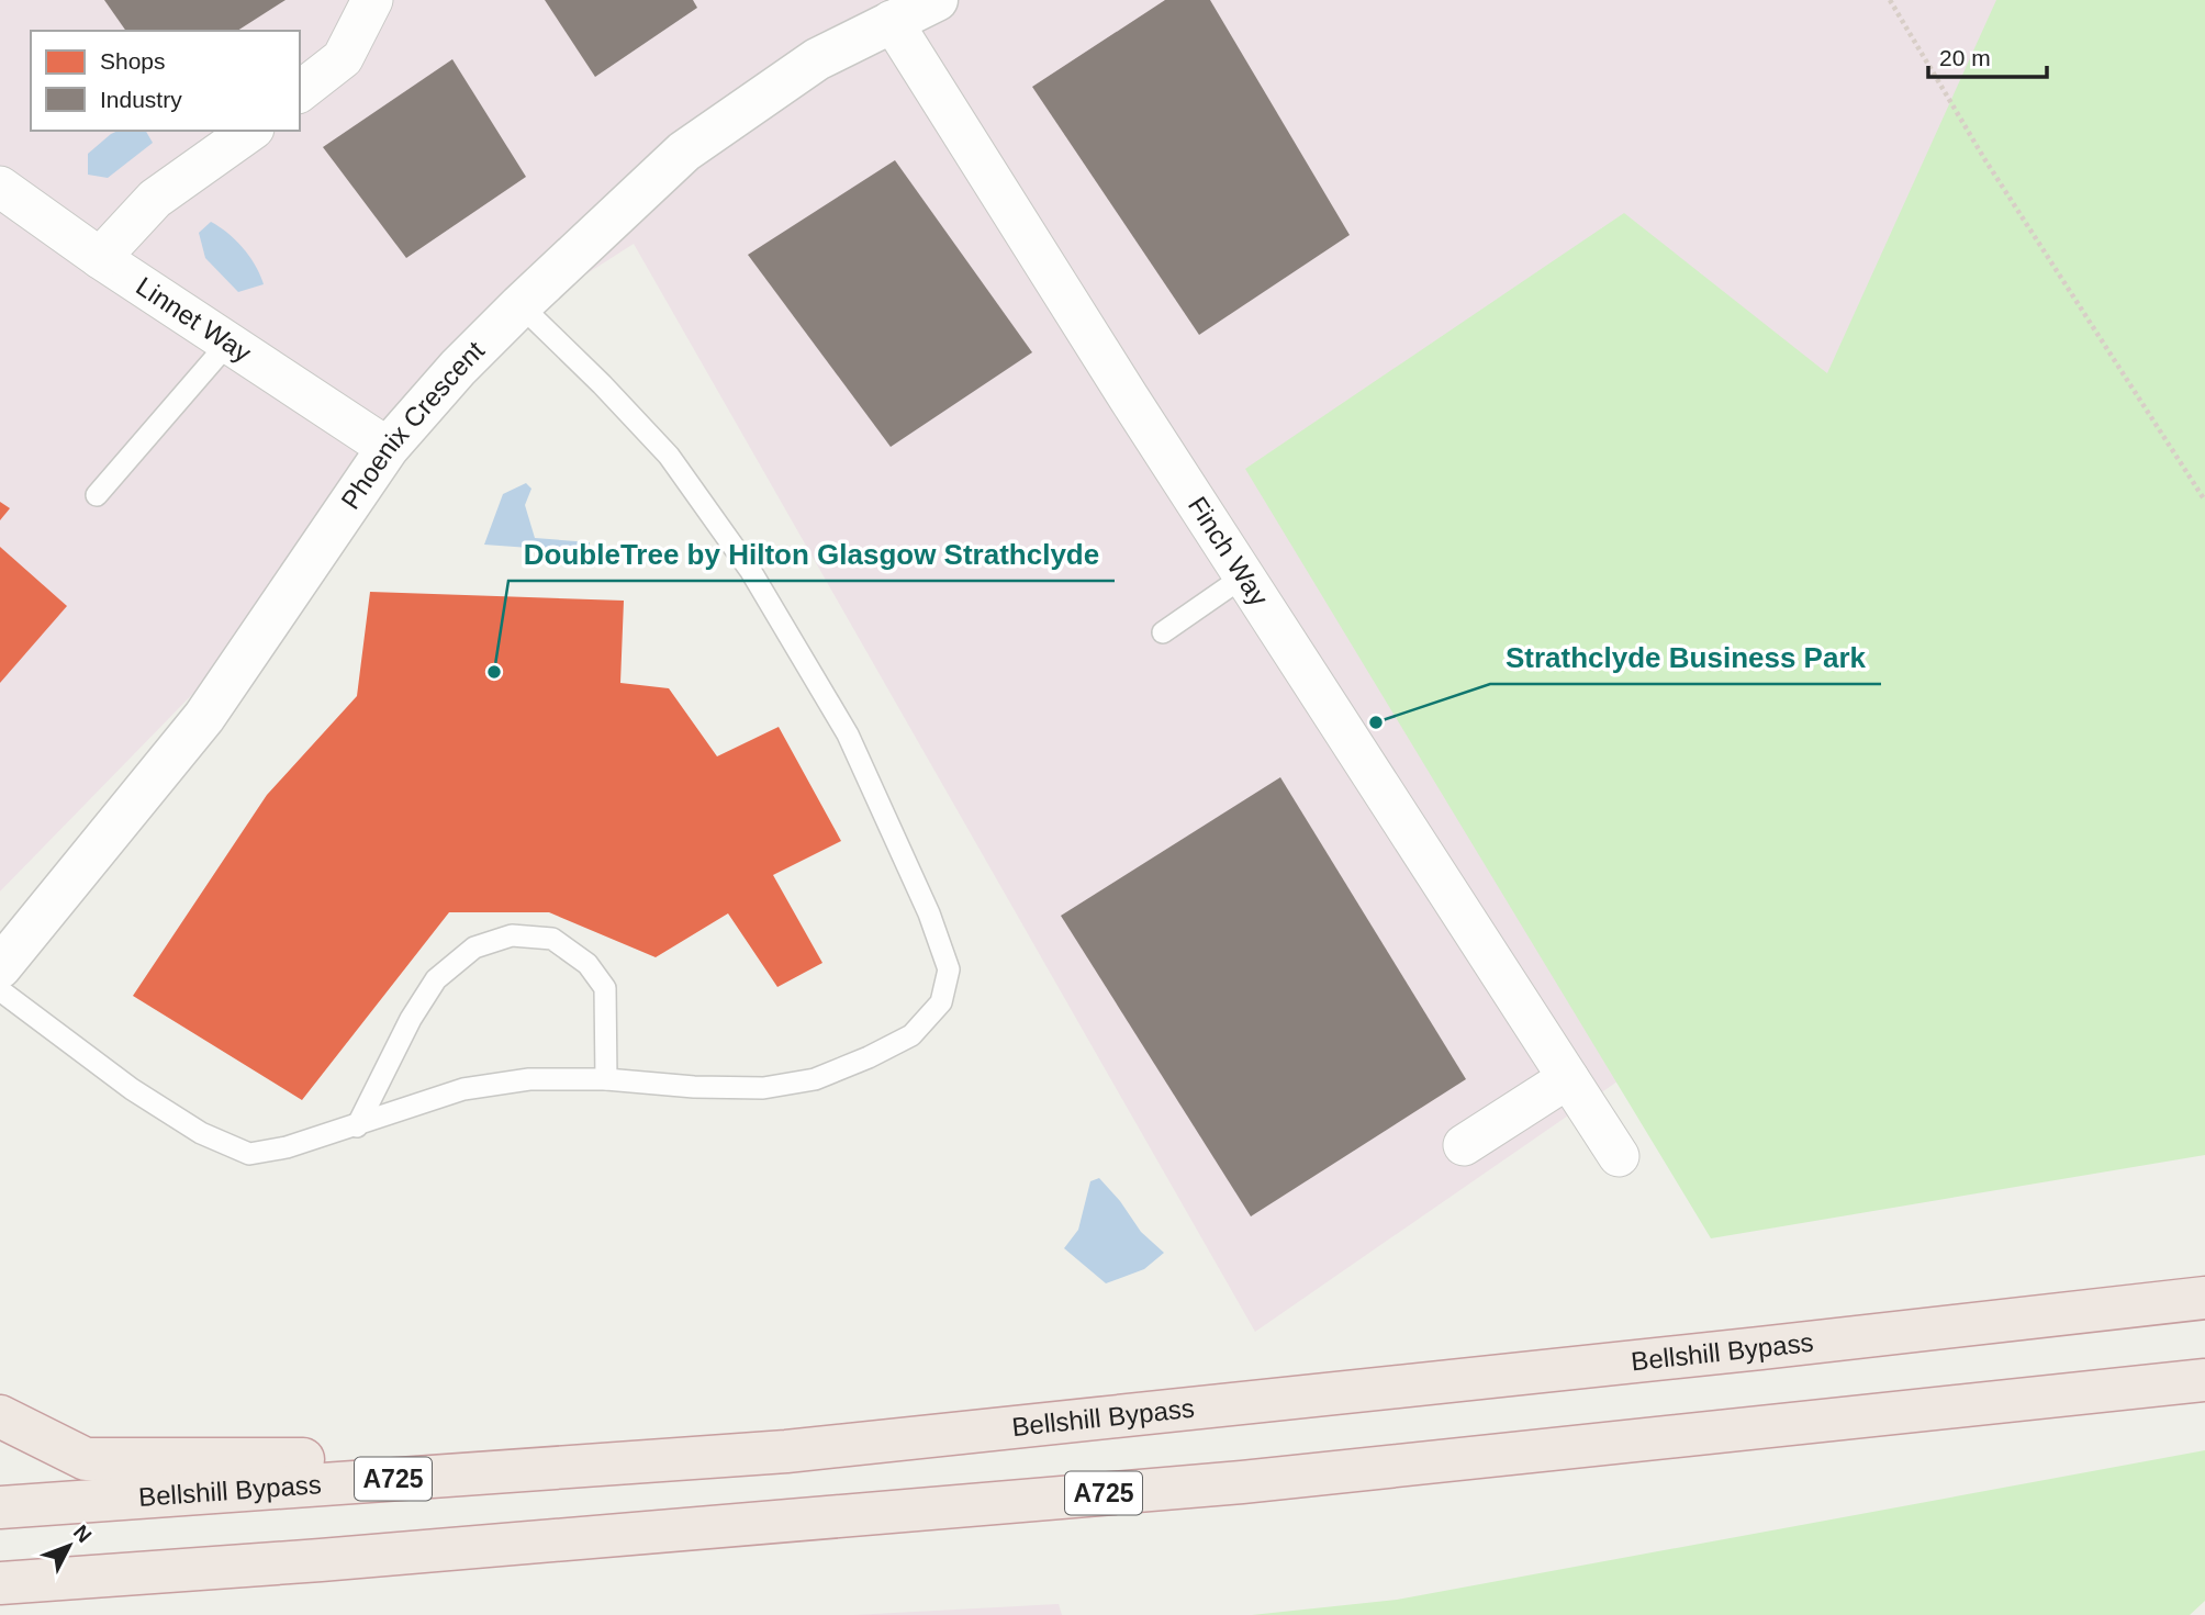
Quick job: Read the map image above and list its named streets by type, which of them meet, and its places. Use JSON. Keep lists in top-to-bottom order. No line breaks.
{"streets":{"highway":["Bellshill Bypass","A725"],"street":["Linnet Way","Phoenix Crescent","Finch Way"]},"crossings":[["Linnet Way","Phoenix Crescent"],["Phoenix Crescent","Finch Way"]],"places":["DoubleTree by Hilton Glasgow Strathclyde","Strathclyde Business Park"],"legend":["Shops","Industry"],"scale_bar":"20 m","north":"top right"}
